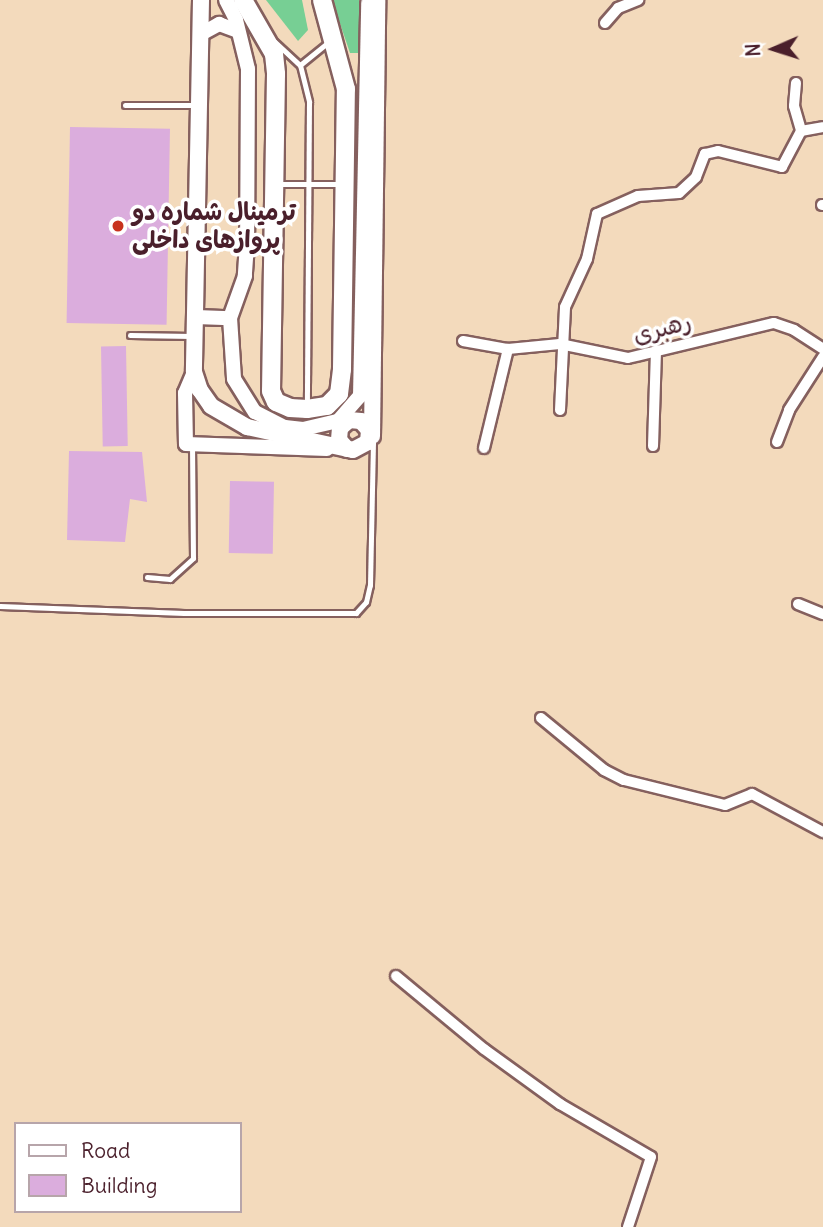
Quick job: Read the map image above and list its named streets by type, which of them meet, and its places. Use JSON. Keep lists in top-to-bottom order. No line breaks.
{"streets":{"street":["رهبری"]},"places":["ترمینال شماره دو پروازهای داخلی"],"legend":["Road","Building"],"north":"left"}
